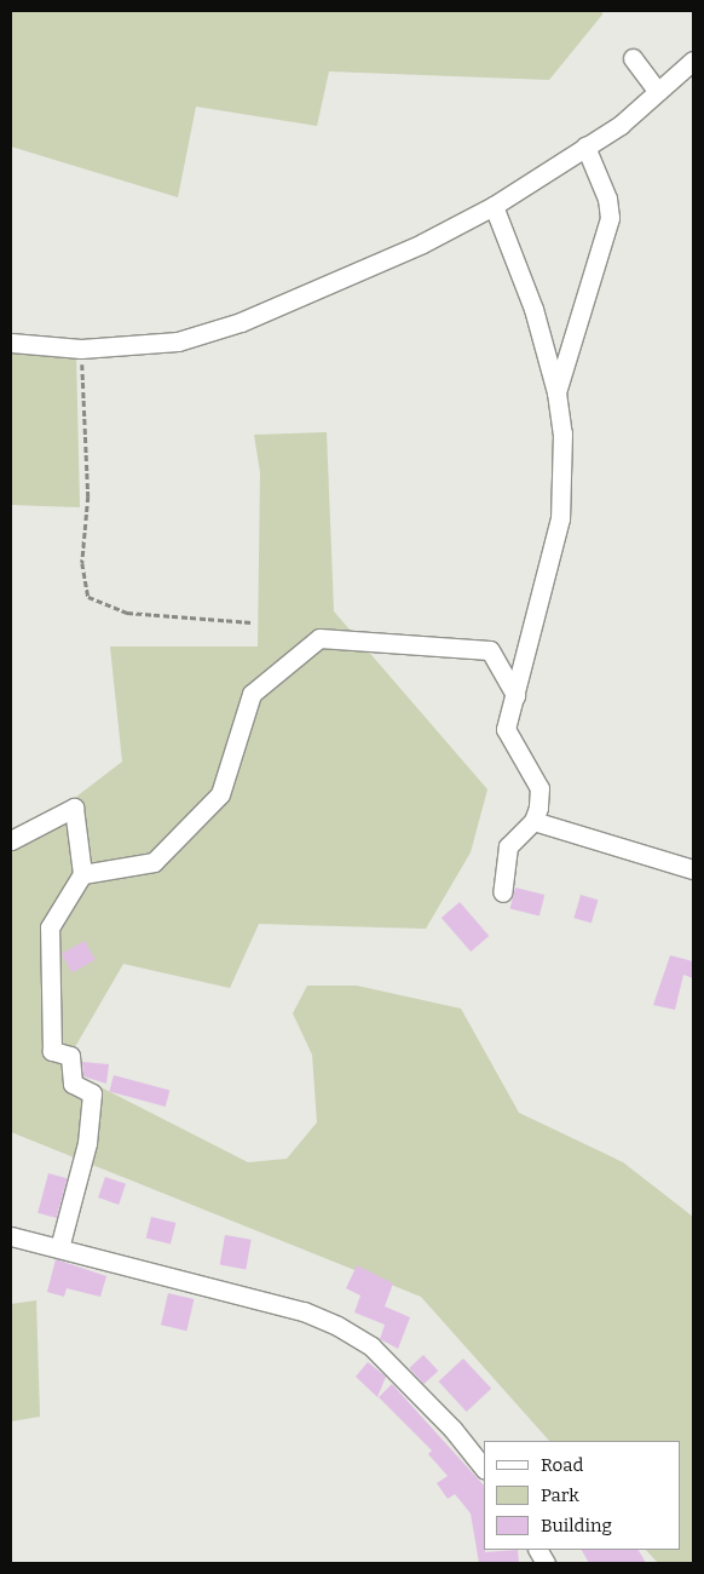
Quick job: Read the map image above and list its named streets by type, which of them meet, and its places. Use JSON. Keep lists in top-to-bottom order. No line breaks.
{"legend":["Road","Park","Building"]}
